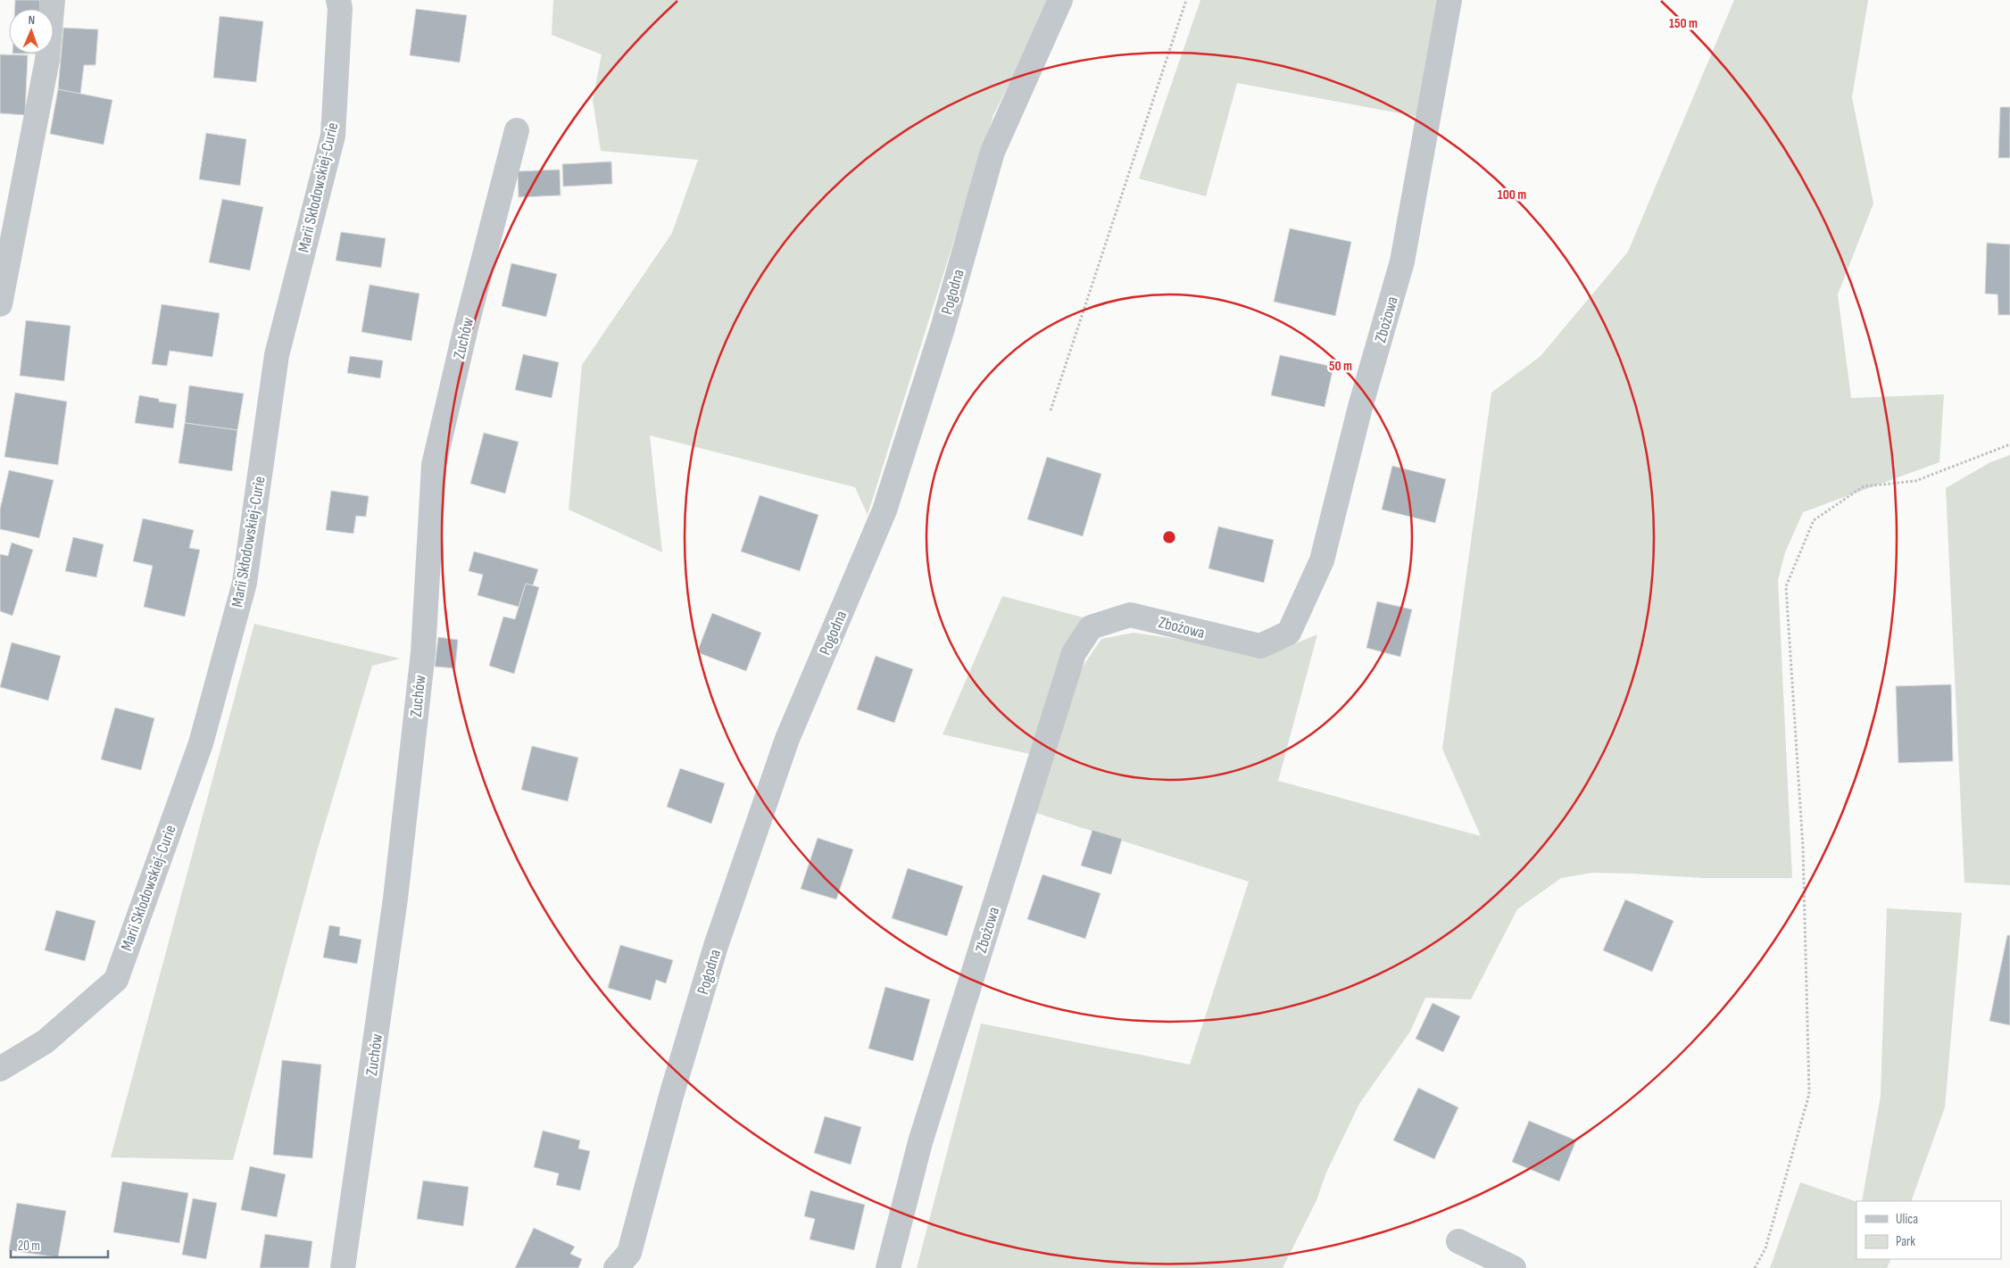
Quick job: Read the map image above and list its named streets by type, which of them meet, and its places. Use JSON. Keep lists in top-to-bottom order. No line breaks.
{"streets":{"street":["Marii Skłodowskiej-Curie","Pogodna","Zbożowa","Zuchów"]},"legend":["Ulica","Park"],"scale_bar":"20 m","north":"top","rings":["150 m","100 m","50 m"]}
